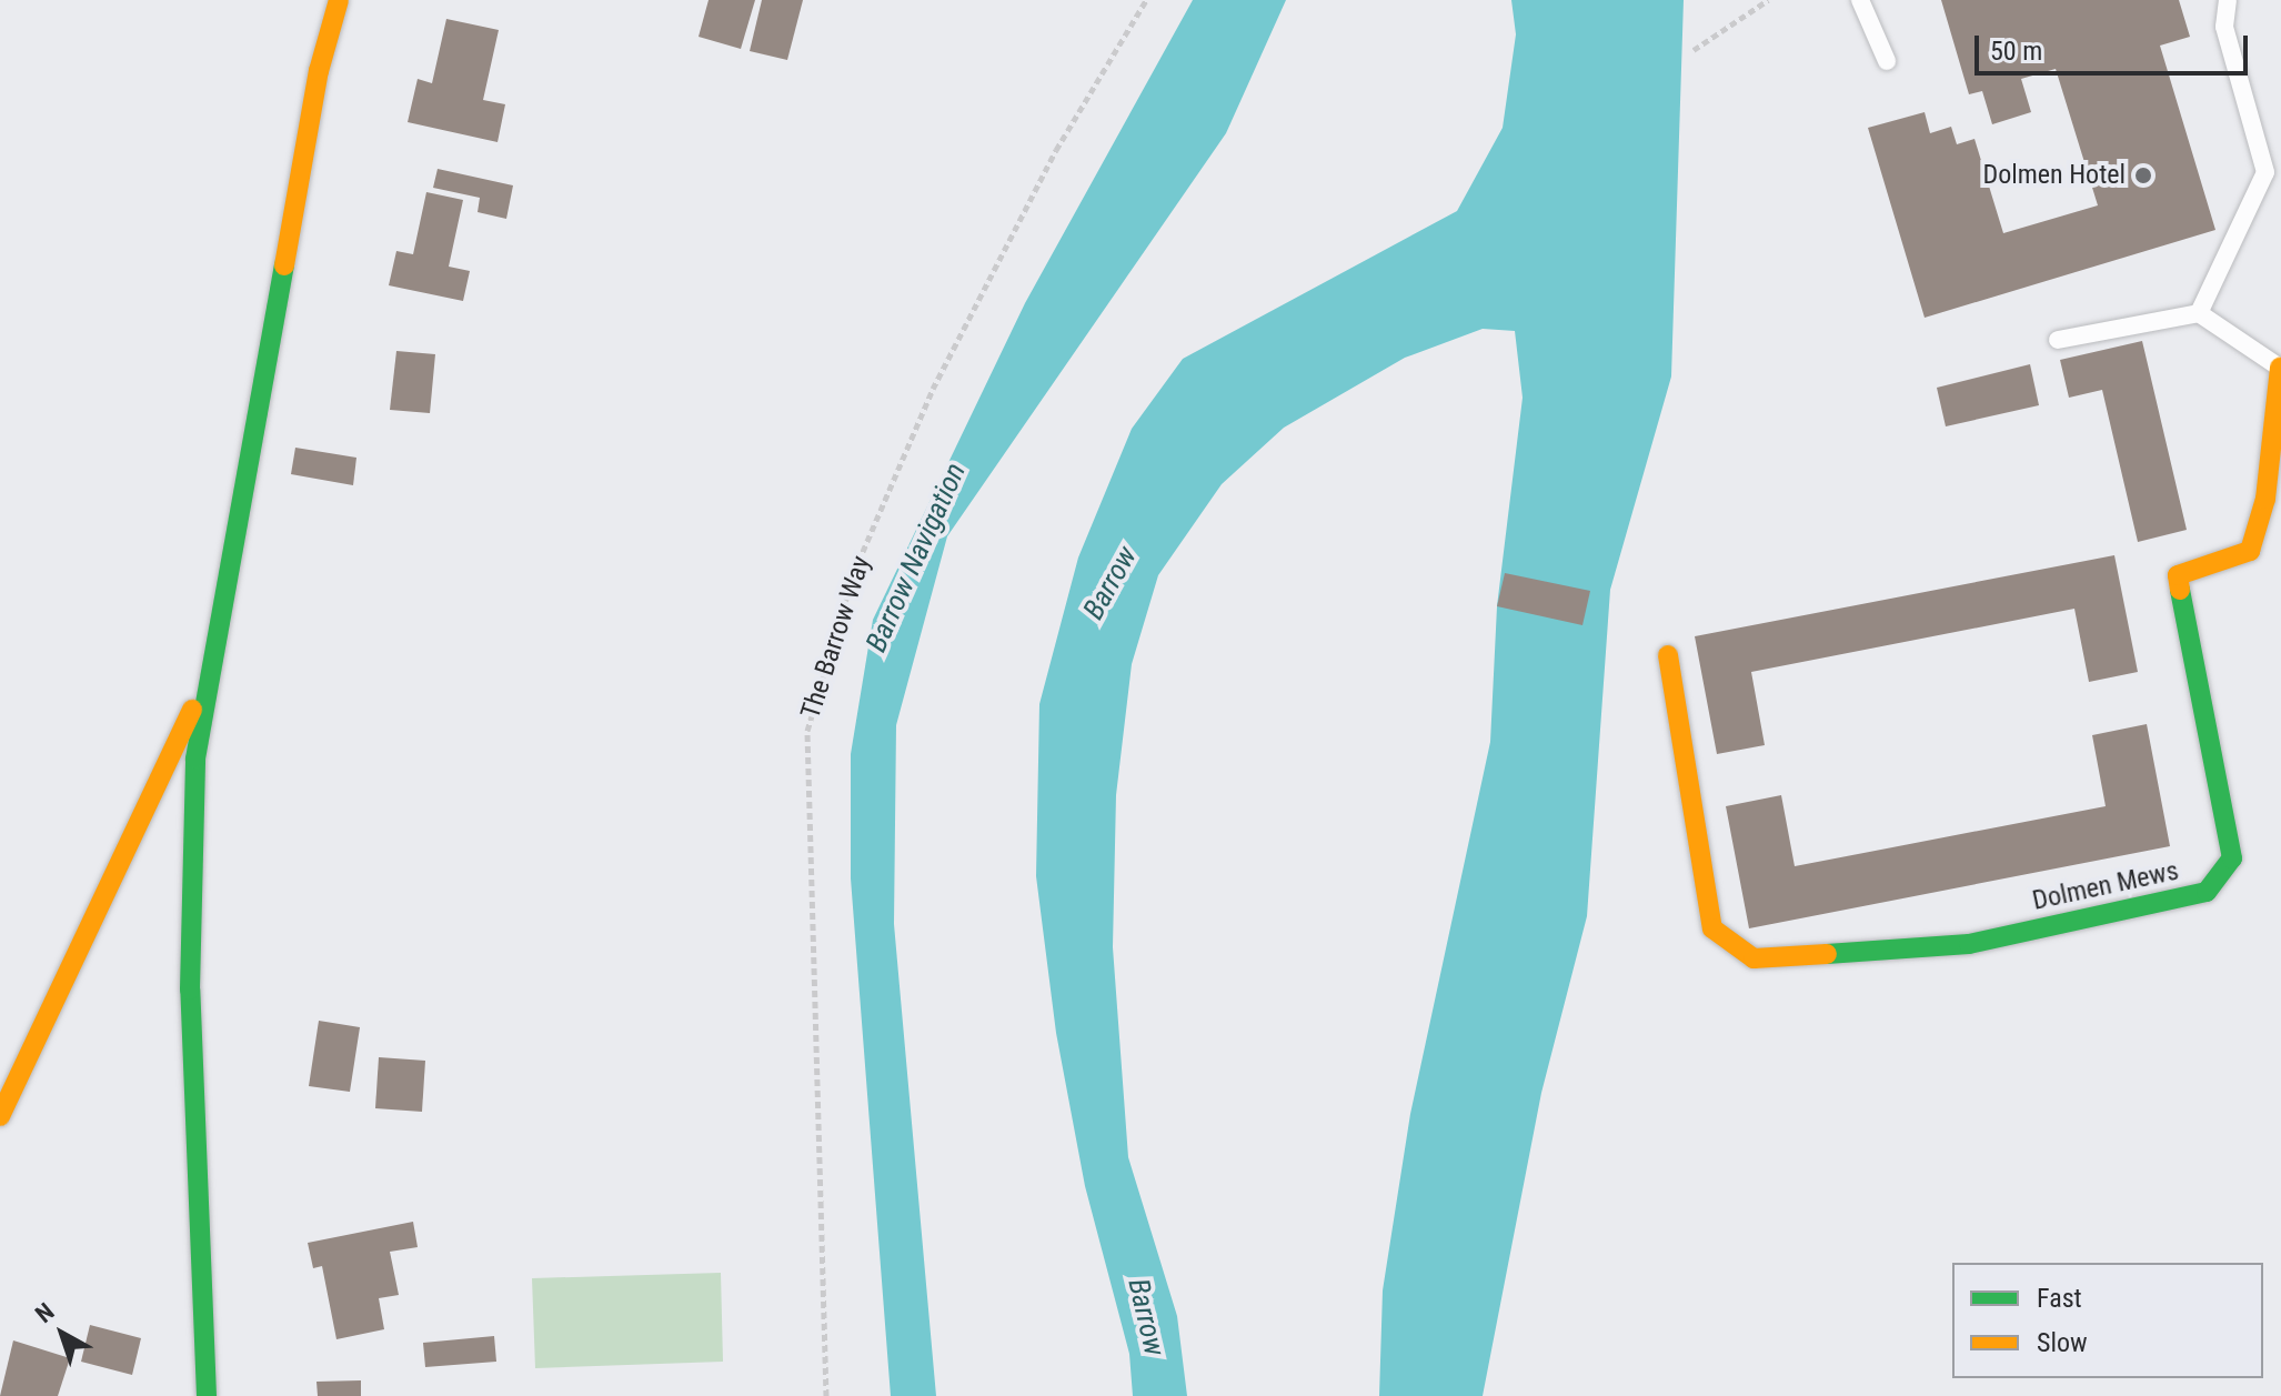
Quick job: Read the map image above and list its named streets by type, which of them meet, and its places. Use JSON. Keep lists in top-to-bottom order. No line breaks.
{"streets":{"street":["Dolmen Mews"],"path":["The Barrow Way"]},"water":["Barrow Navigation","Barrow"],"places":["Dolmen Hotel"],"legend":["Fast","Slow"],"scale_bar":"50 m","north":"top left"}
